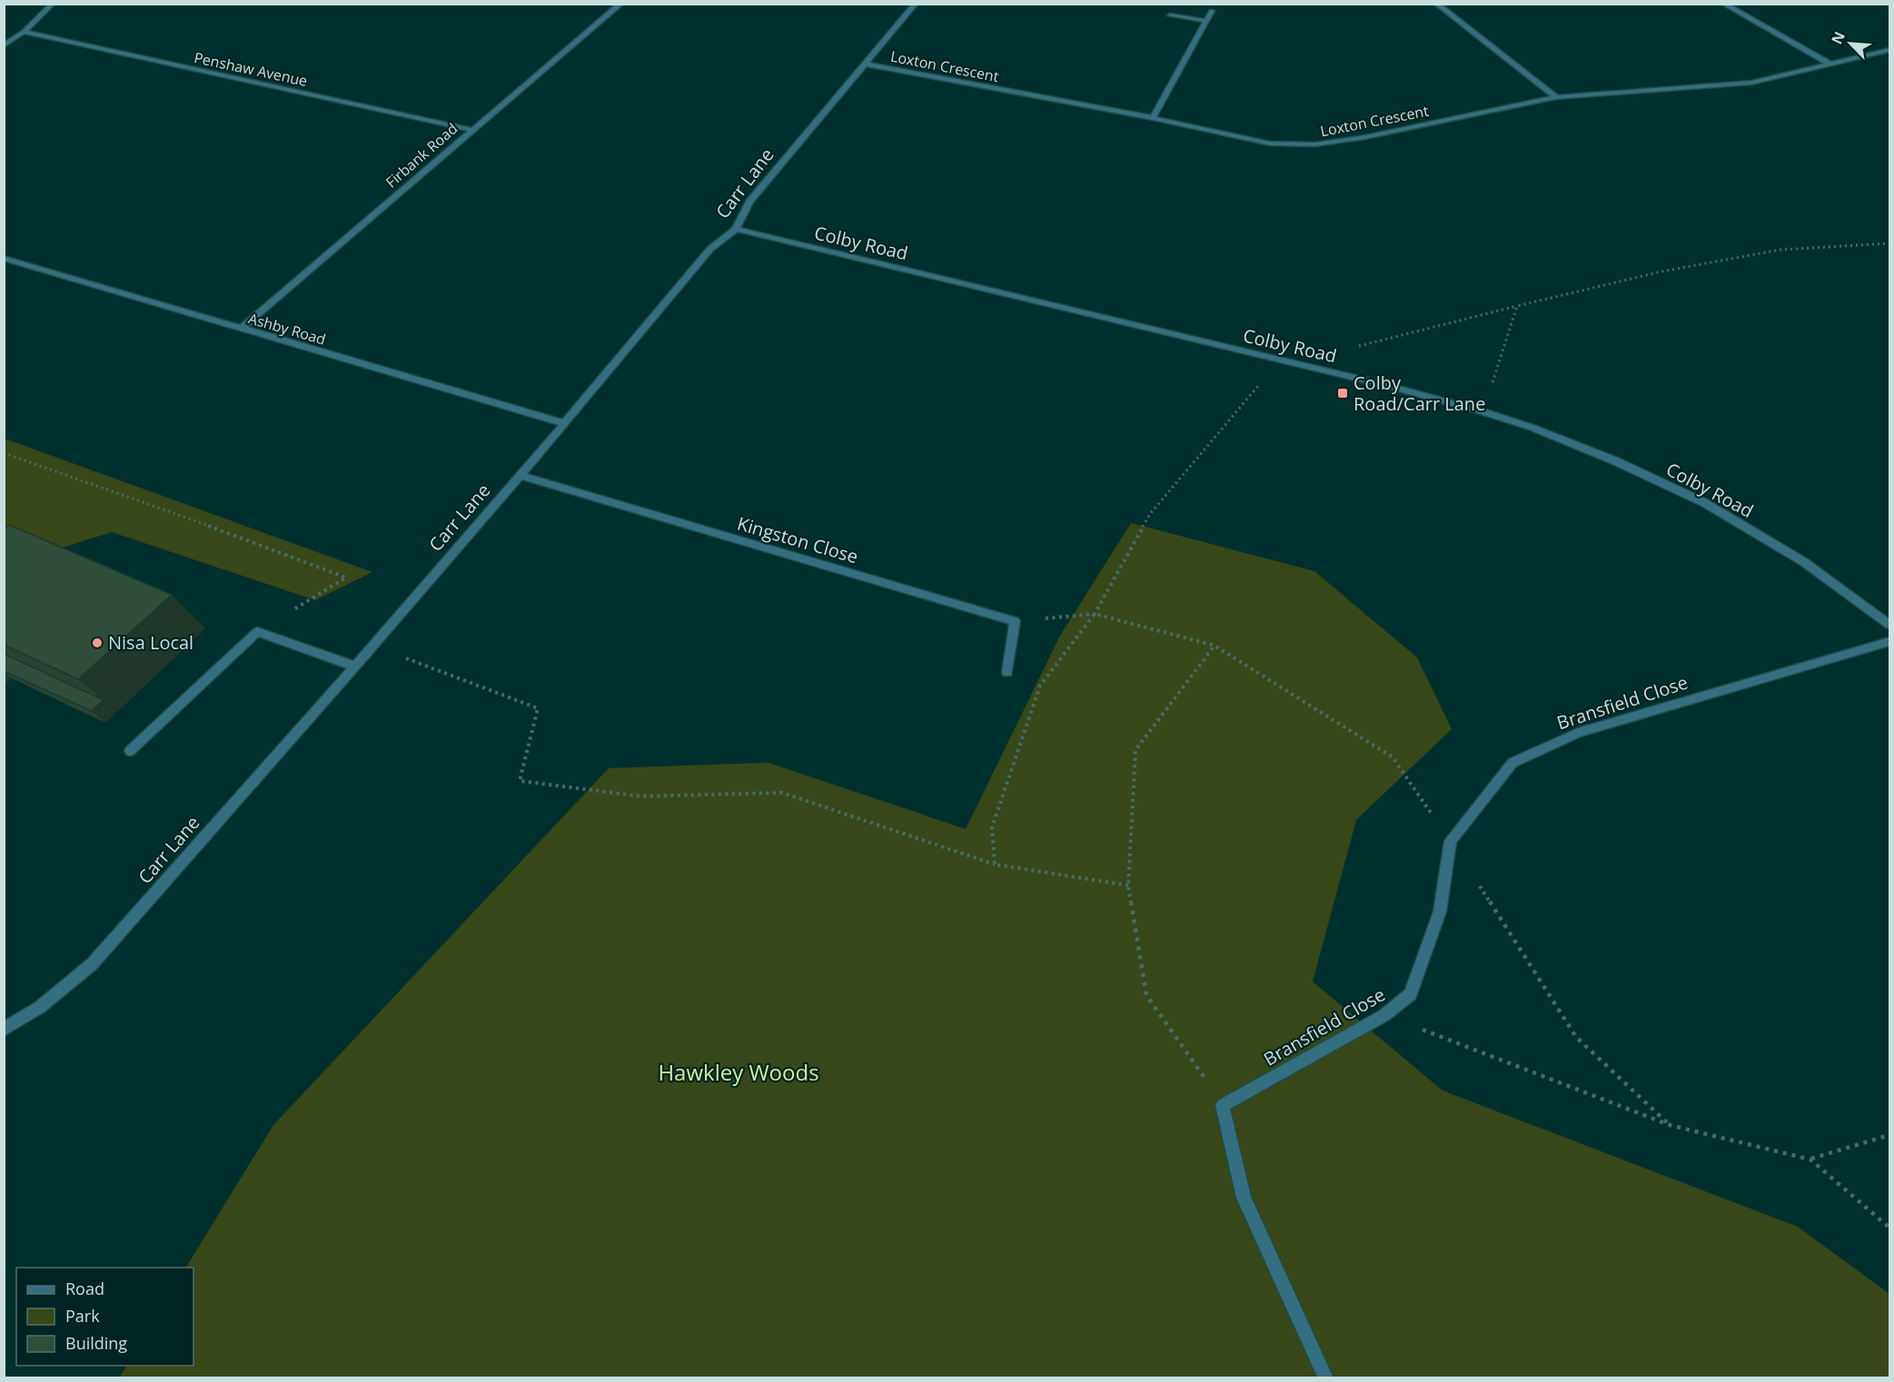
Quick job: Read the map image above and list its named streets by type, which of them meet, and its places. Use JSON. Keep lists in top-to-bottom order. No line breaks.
{"streets":{"street":["Loxton Crescent","Penshaw Avenue","Firbank Road","Carr Lane","Colby Road","Ashby Road","Kingston Close","Bransfield Close"]},"crossings":[["Loxton Crescent","Carr Lane"],["Penshaw Avenue","Firbank Road"],["Firbank Road","Ashby Road"],["Carr Lane","Colby Road"],["Carr Lane","Ashby Road"],["Carr Lane","Kingston Close"]],"parks":["Hawkley Woods"],"places":{"transit":["Colby Road/Carr Lane"],"other":["Nisa Local"]},"legend":["Road","Park","Building"],"north":"top left"}
